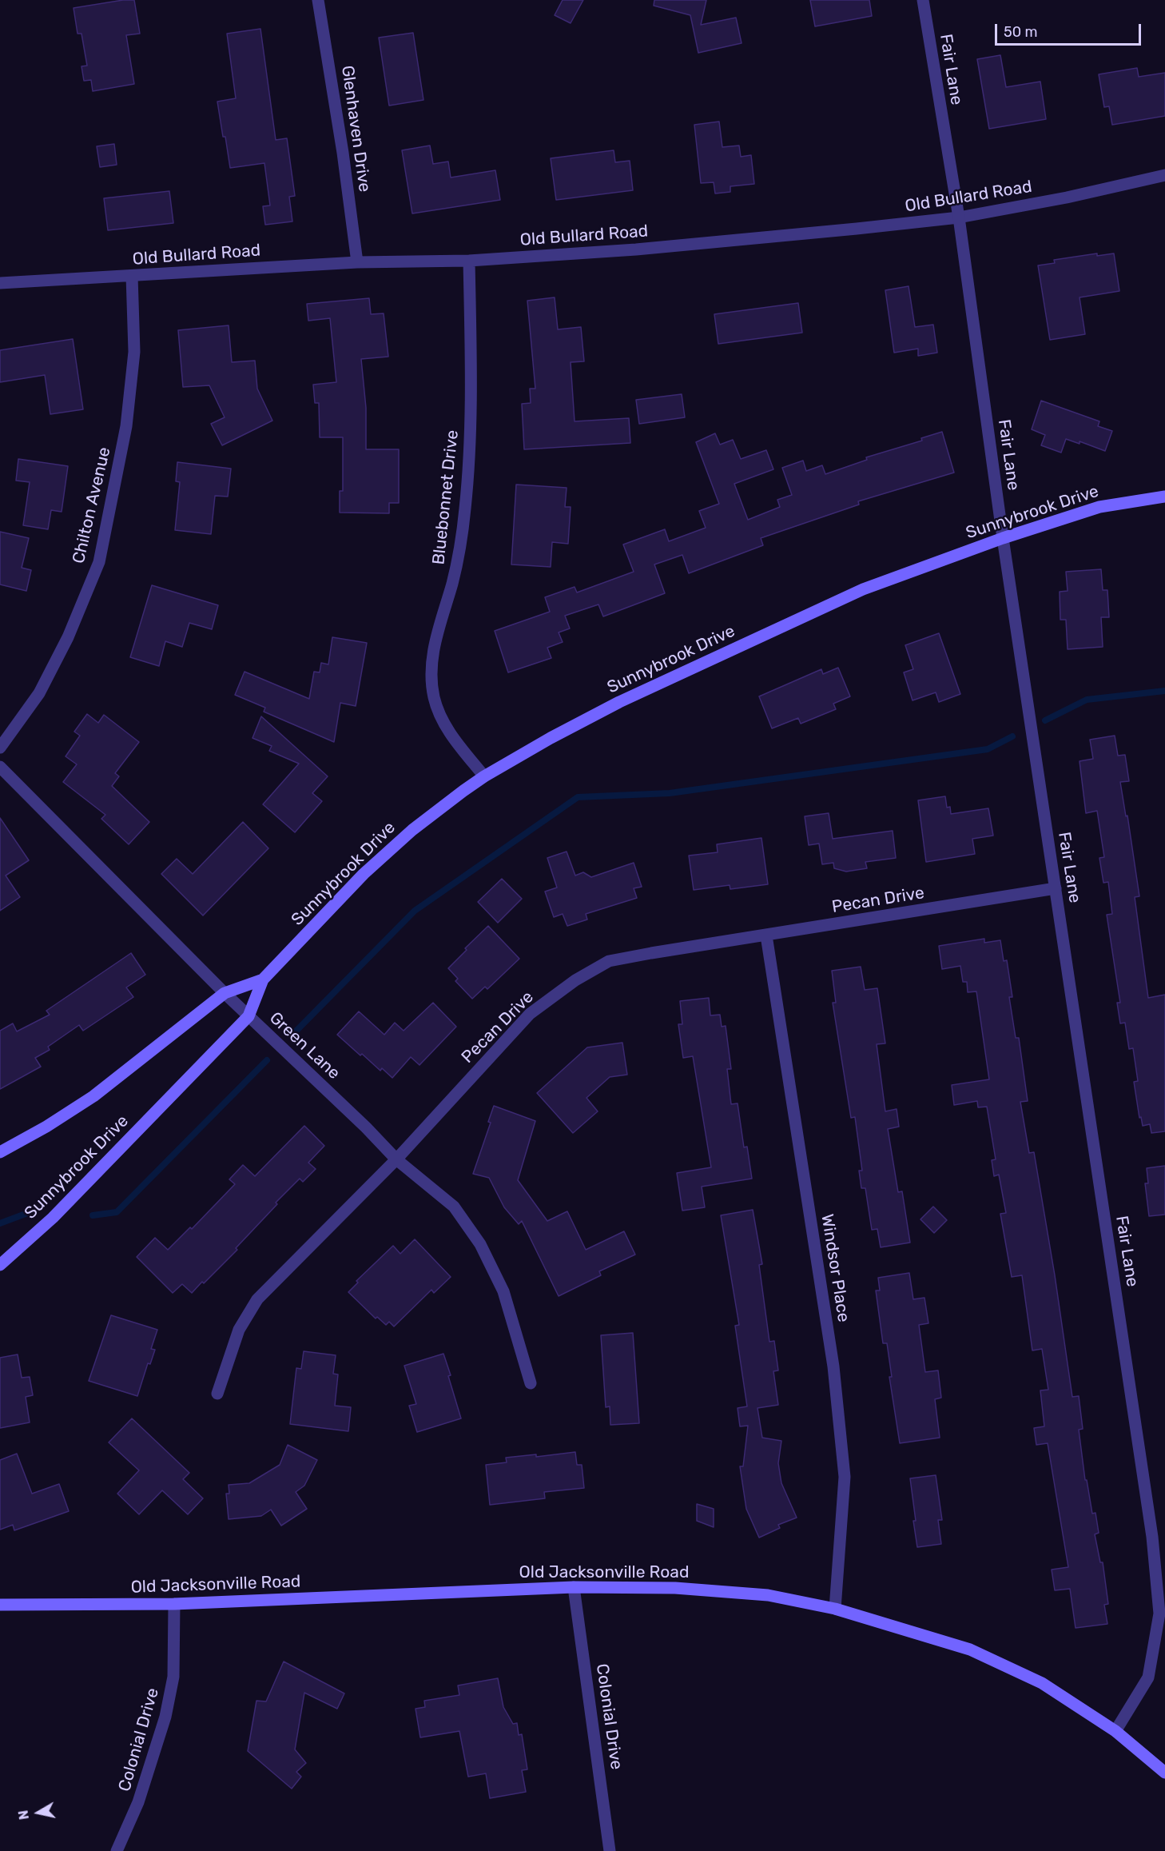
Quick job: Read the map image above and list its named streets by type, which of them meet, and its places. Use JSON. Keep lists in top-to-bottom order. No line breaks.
{"streets":{"main road":["Sunnybrook Drive","Old Jacksonville Road"],"street":["Fair Lane","Glenhaven Drive","Old Bullard Road","Bluebonnet Drive","Chilton Avenue","Pecan Drive","Green Lane","Windsor Place","Colonial Drive"]},"crossings":[["Fair Lane","Old Bullard Road"],["Fair Lane","Sunnybrook Drive"],["Fair Lane","Pecan Drive"],["Fair Lane","Old Jacksonville Road"],["Glenhaven Drive","Old Bullard Road"],["Old Bullard Road","Bluebonnet Drive"],["Old Bullard Road","Chilton Avenue"],["Bluebonnet Drive","Sunnybrook Drive"],["Sunnybrook Drive","Green Lane"],["Pecan Drive","Green Lane"],["Pecan Drive","Windsor Place"],["Windsor Place","Old Jacksonville Road"],["Old Jacksonville Road","Colonial Drive"]],"scale_bar":"50 m","north":"left"}
